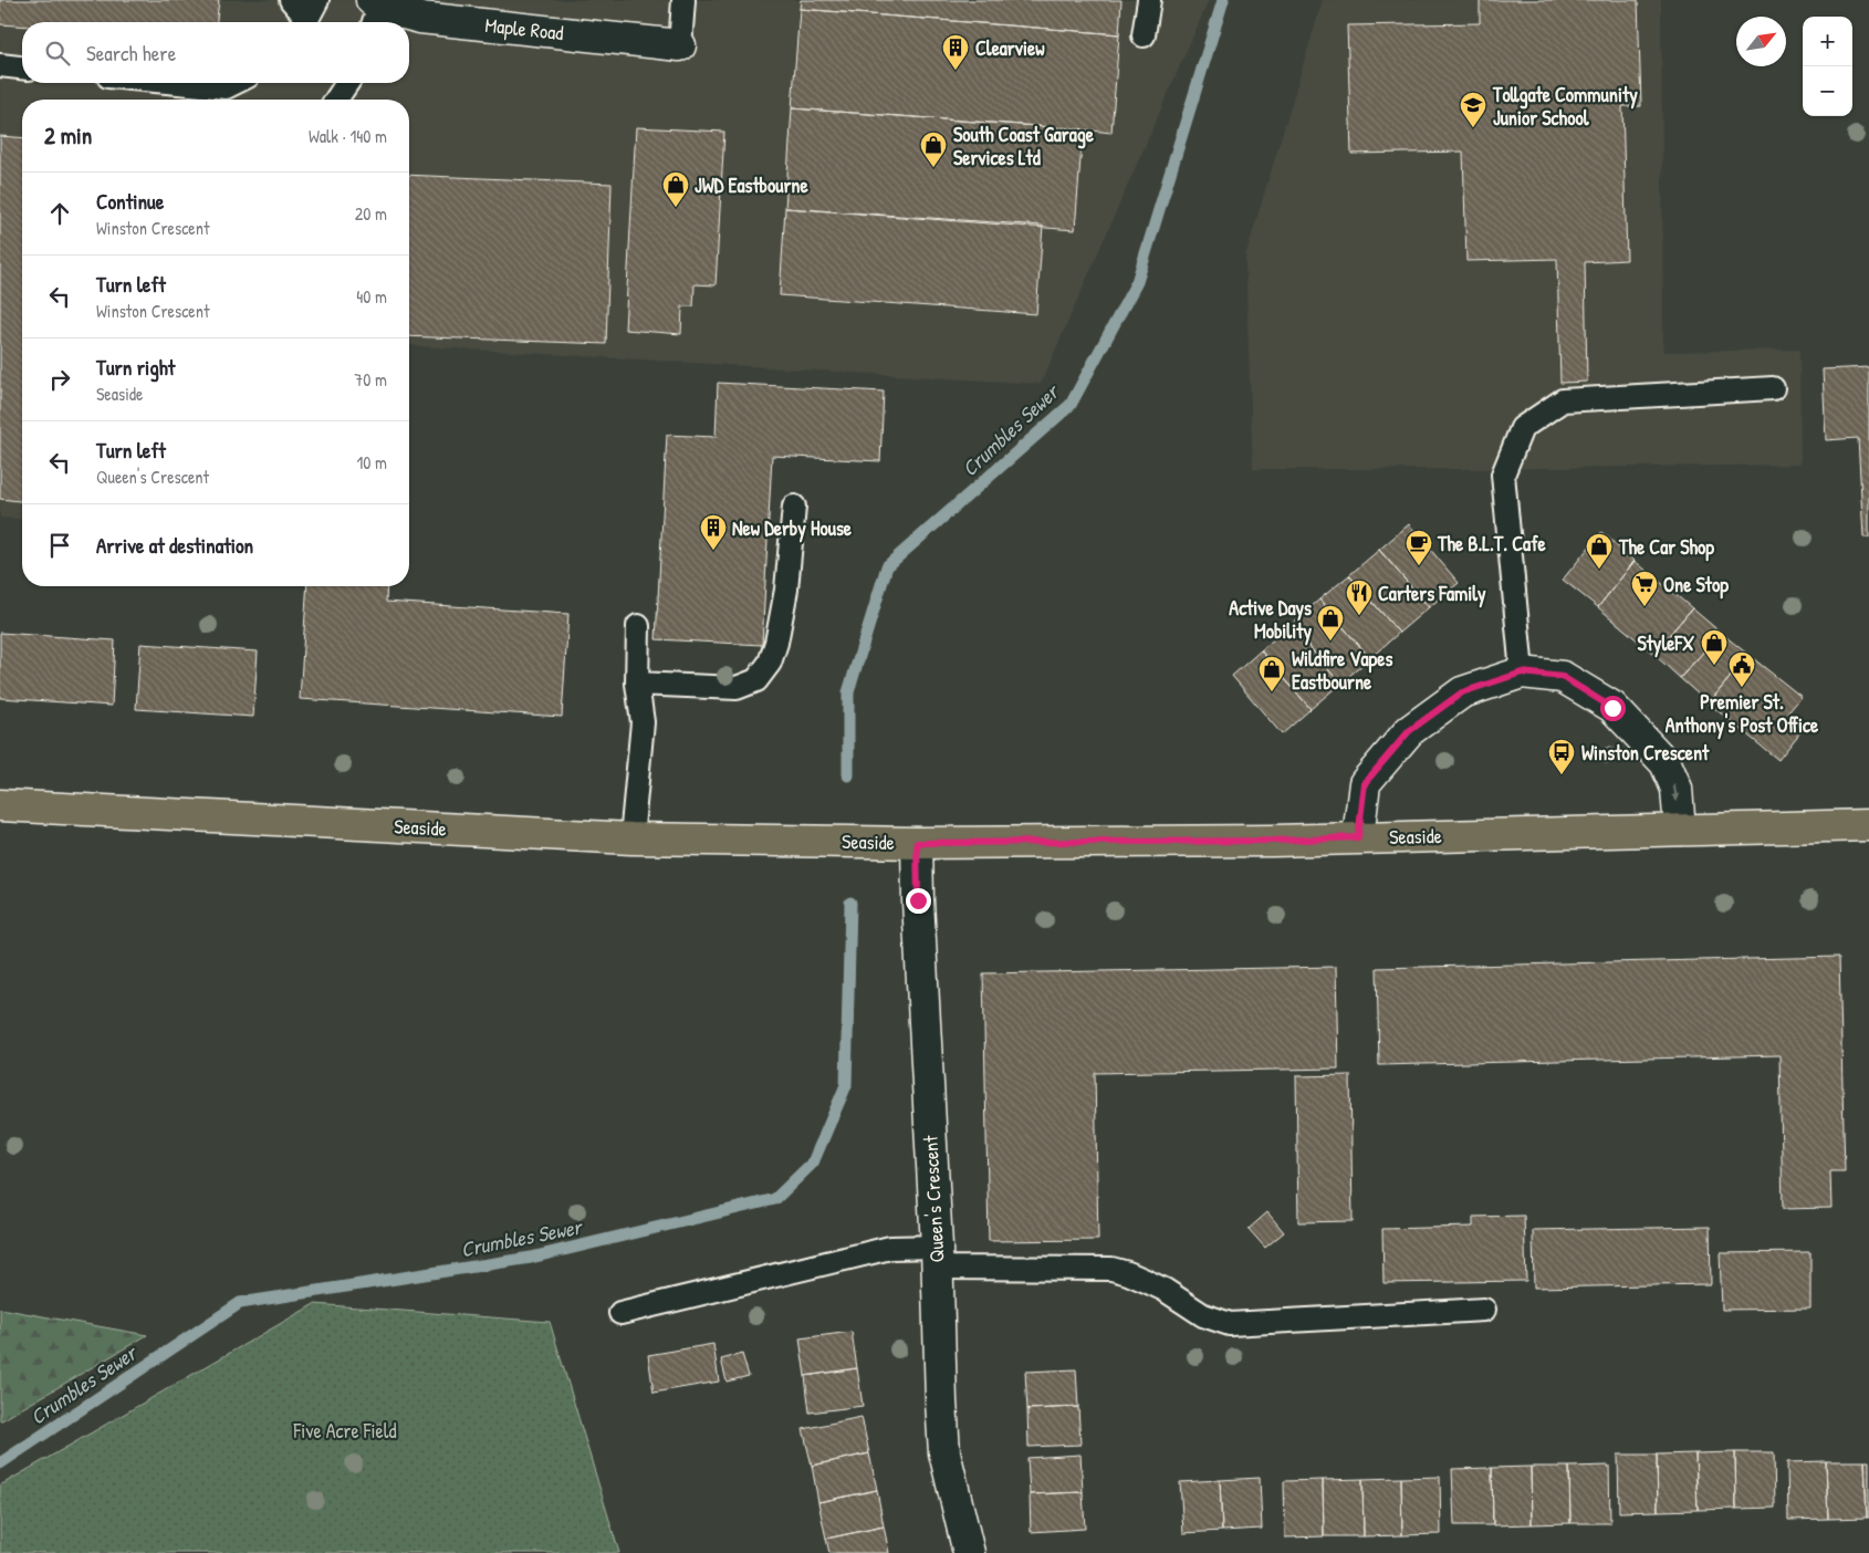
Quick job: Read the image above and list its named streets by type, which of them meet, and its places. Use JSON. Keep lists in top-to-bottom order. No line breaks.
{"streets":{"main road":["Seaside"],"street":["Maple Road","Queen's Crescent"]},"crossings":[["Seaside","Queen's Crescent"]],"water":["Crumbles Sewer"],"parks":["Five Acre Field"],"places":{"building":["Clearview","New Derby House"],"school or university":["Tollgate Community Junior School"],"shop":["South Coast Garage Services Ltd","JWD Eastbourne","The Car Shop","Active Days Mobility","StyleFX","Wildfire Vapes Eastbourne"],"cafe":["The B.L.T. Cafe"],"supermarket":["One Stop"],"restaurant":["Carters Family"],"public building":["Premier St. Anthony's Post Office"],"bus stop":["Winston Crescent"]},"north":"top right","page":{"map_buttons":["+","−"],"search":"Search here","heading":["2 min","Walk · 140 m"],"list":[["Continue","Winston Crescent","20 m"],["Turn left","Winston Crescent","40 m"],["Turn right","Seaside","70 m"],["Turn left","Queen's Crescent","10 m"],"Arrive at destination"]}}
